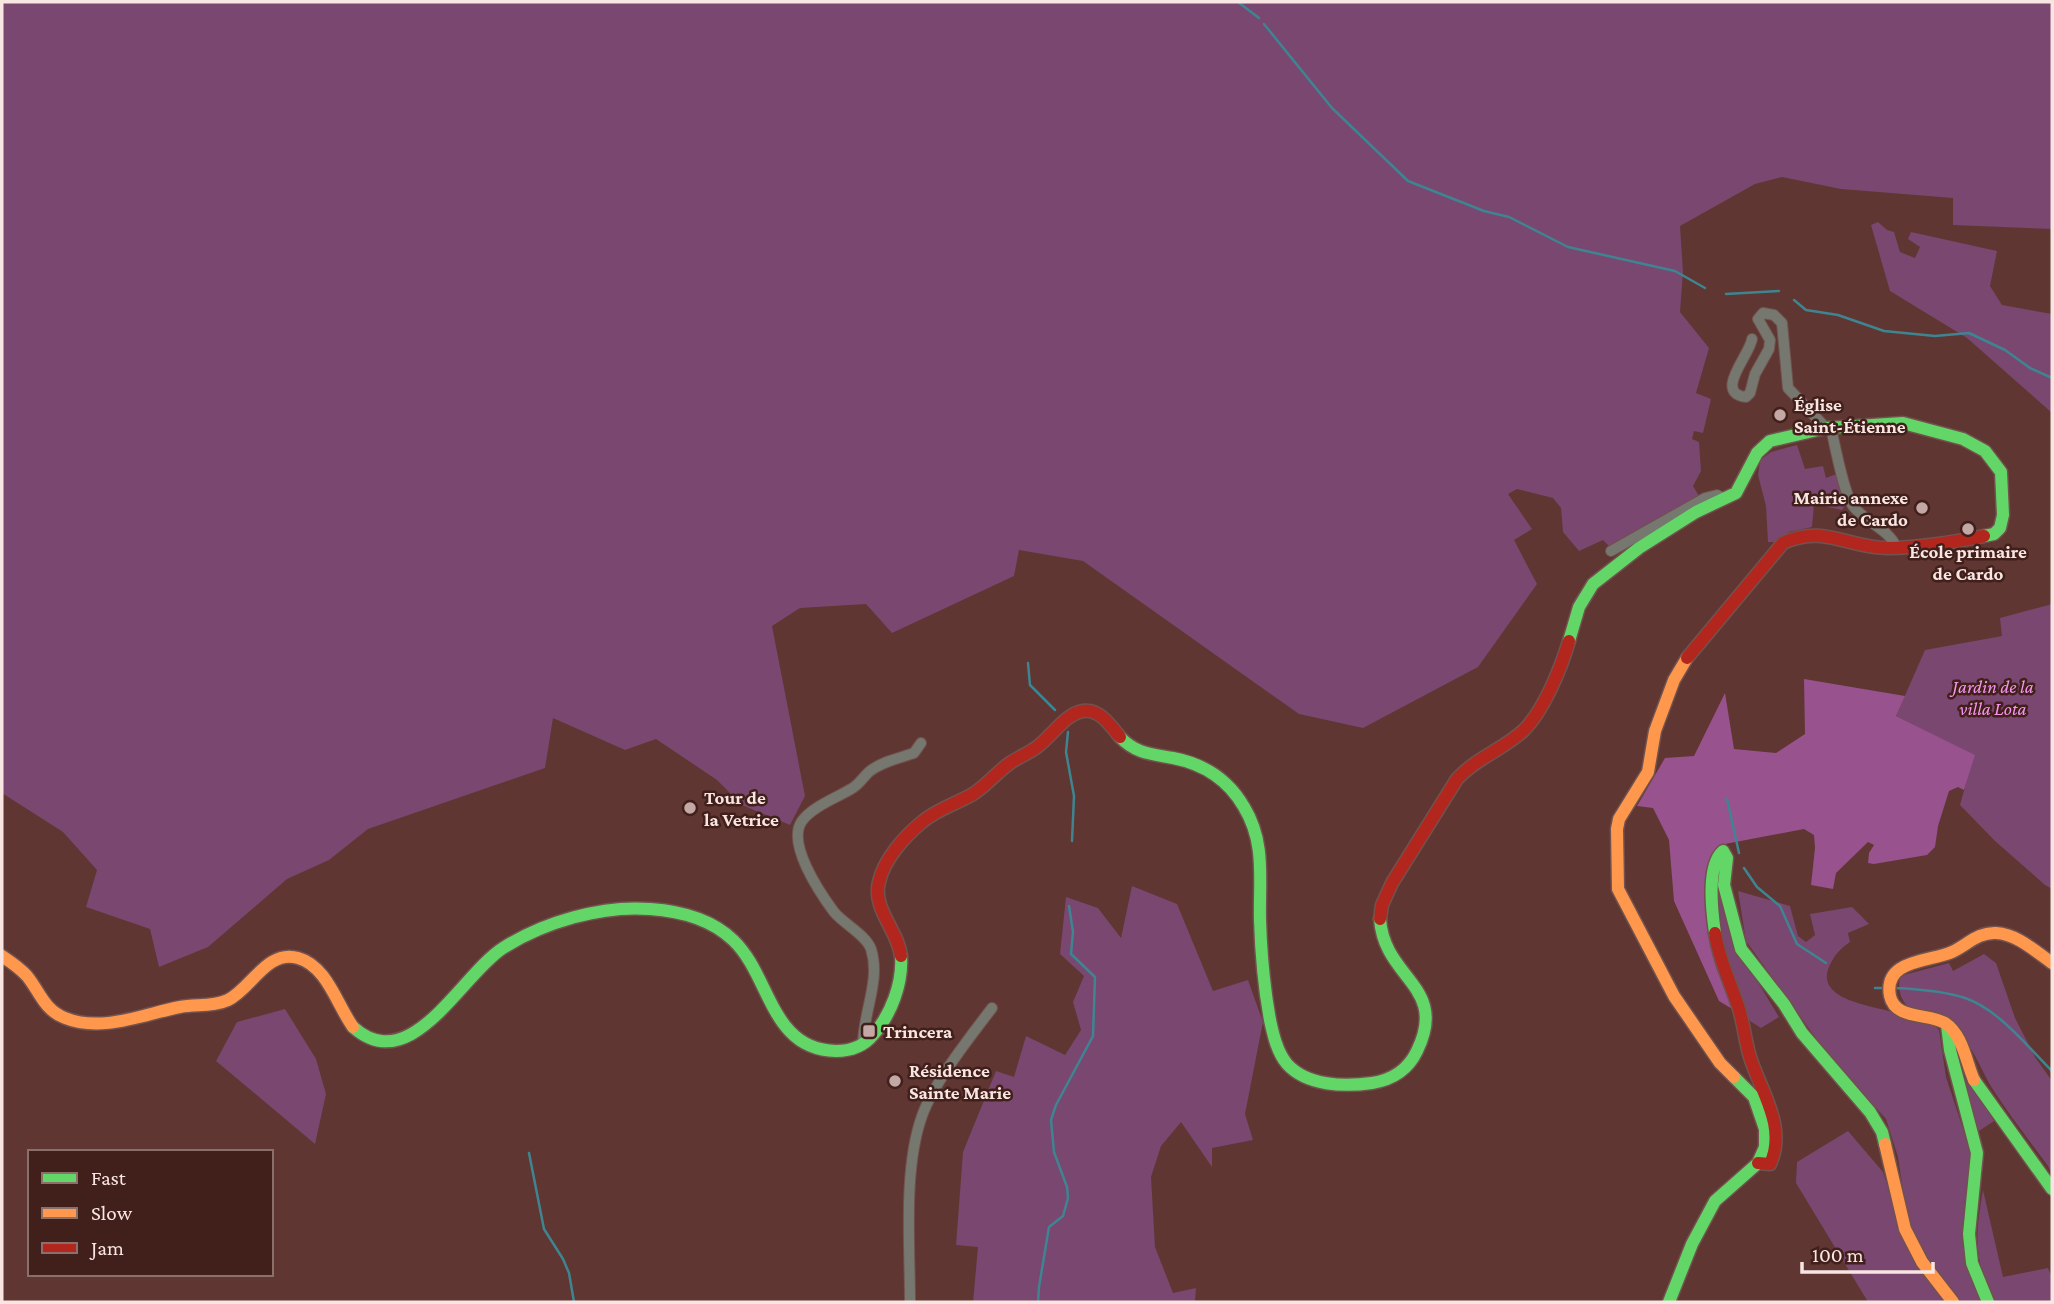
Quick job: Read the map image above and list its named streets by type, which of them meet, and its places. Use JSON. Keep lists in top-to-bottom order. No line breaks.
{"parks":["Jardin de la villa Lota"],"places":{"other":["Église Saint-Étienne","Mairie annexe de Cardo","École primaire de Cardo","Tour de la Vetrice","Résidence Sainte Marie"],"transit":["Trincera"]},"legend":["Fast","Slow","Jam"],"scale_bar":"100 m"}
